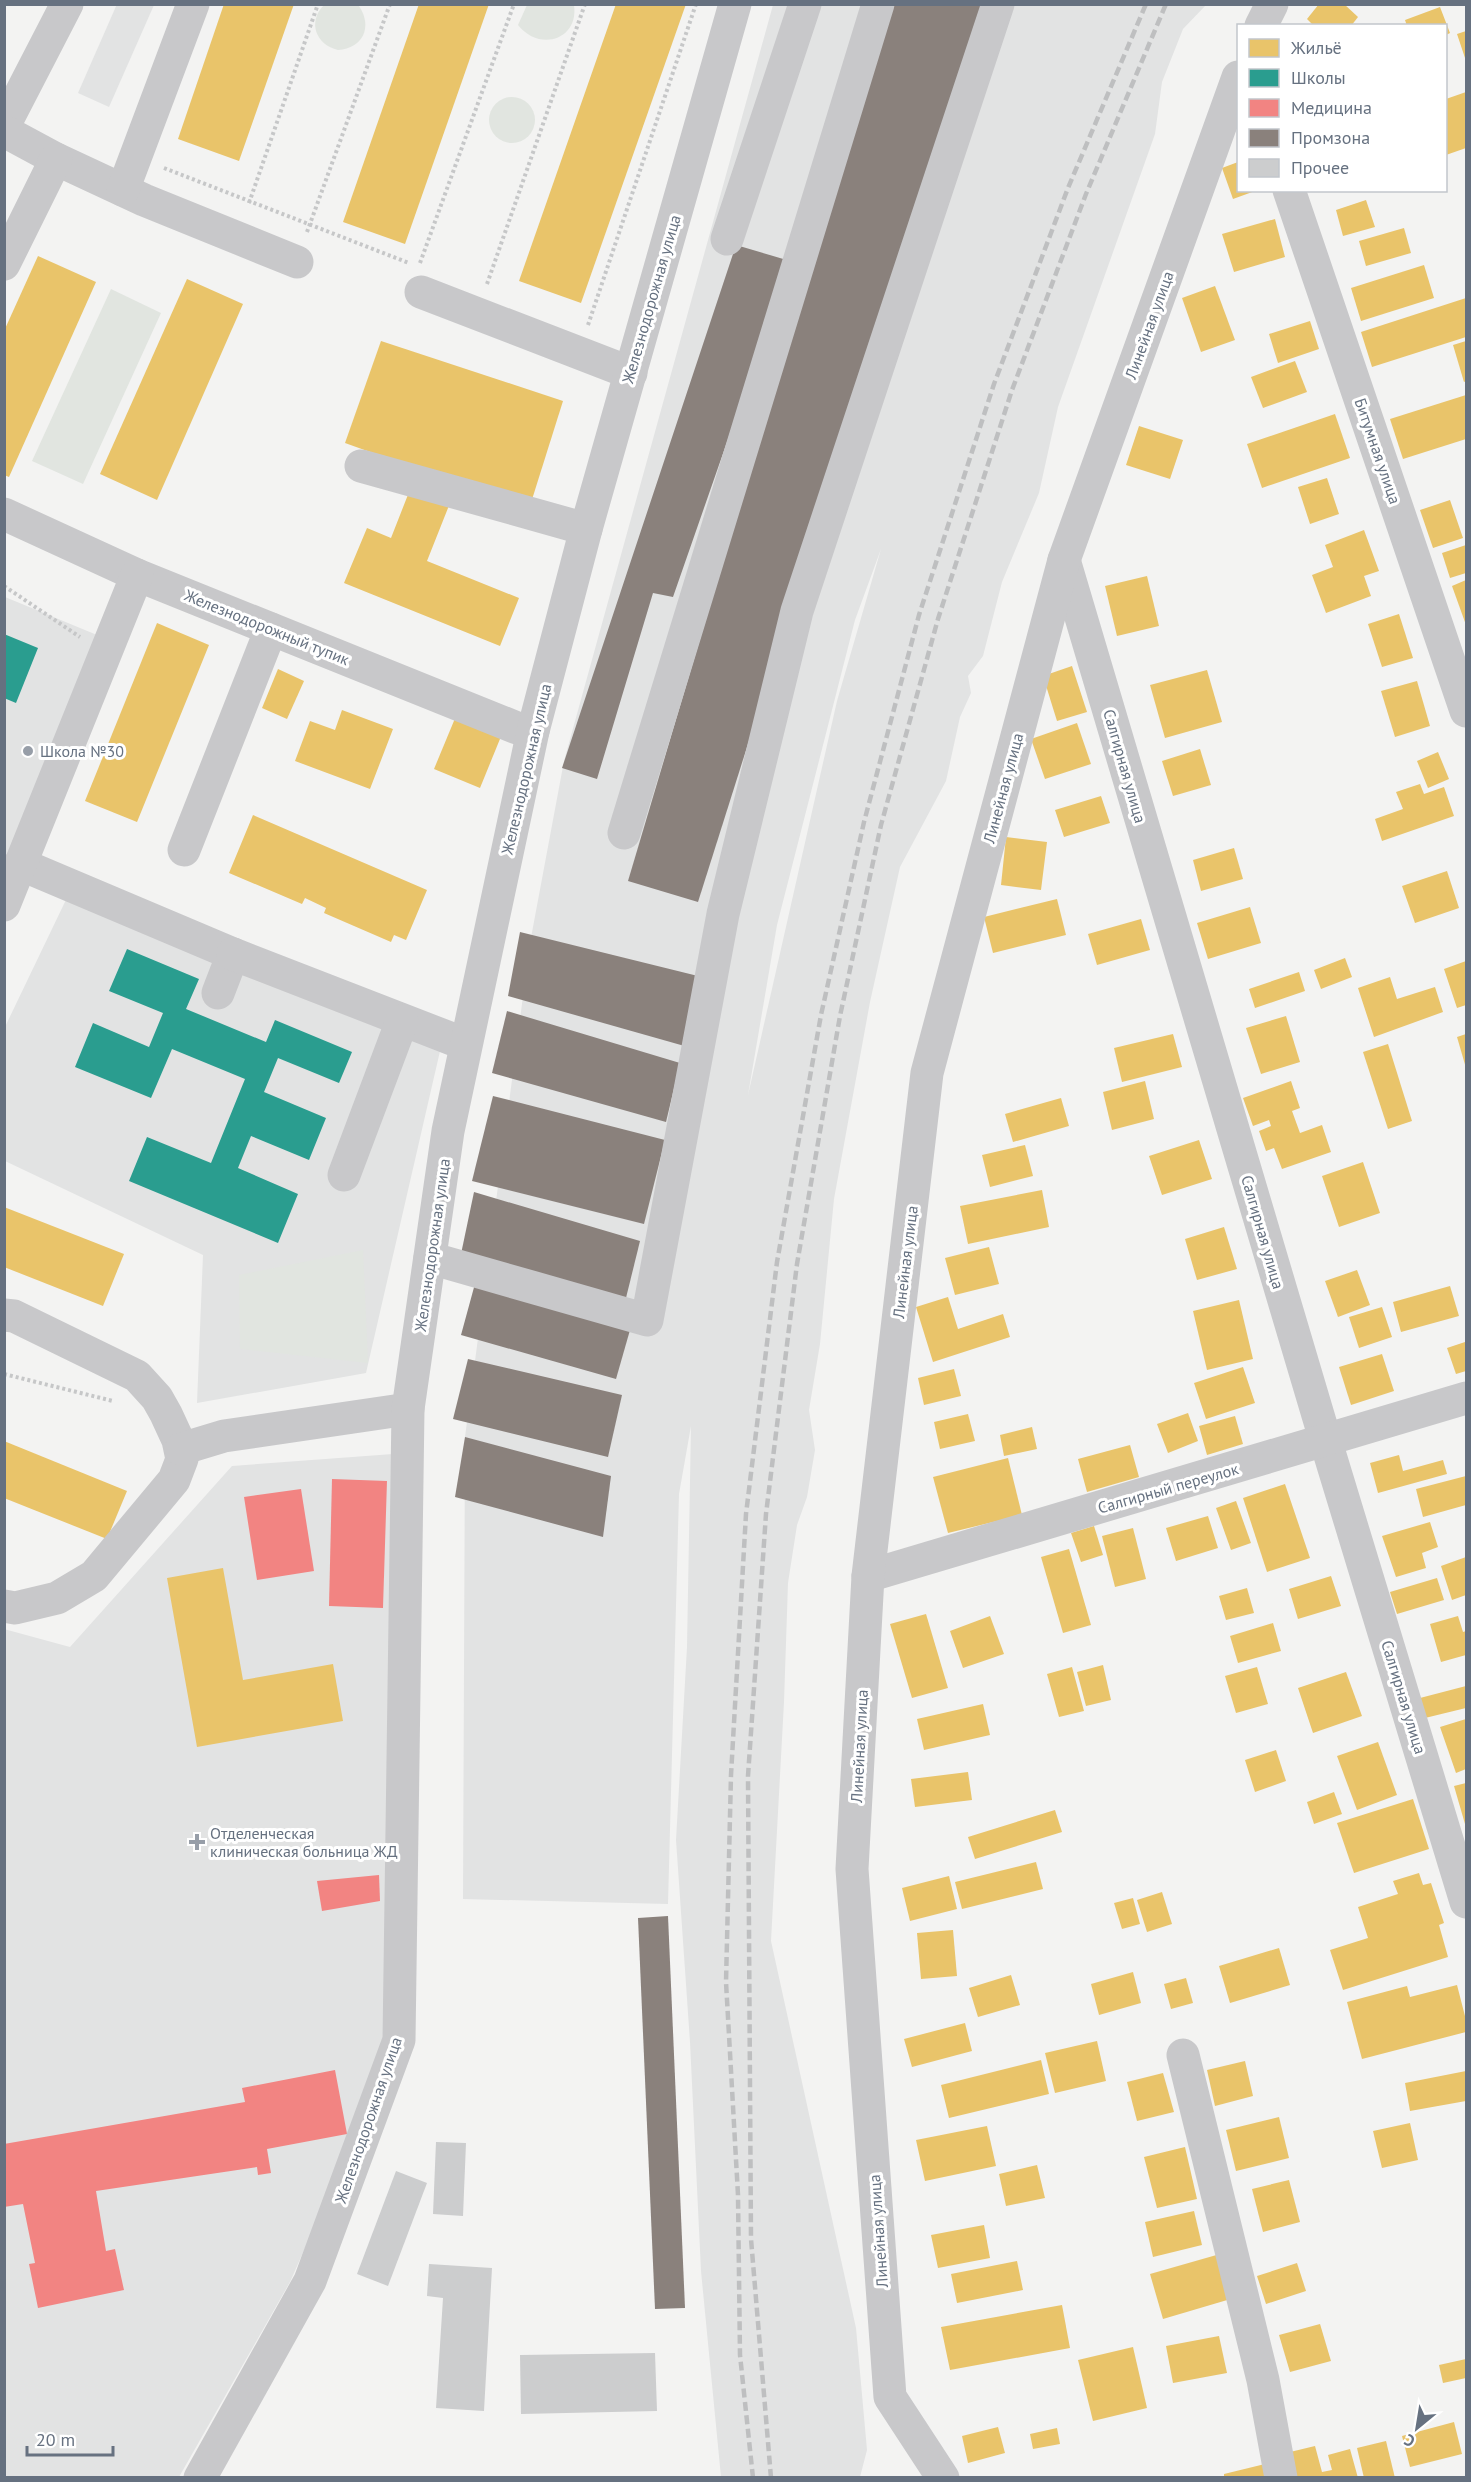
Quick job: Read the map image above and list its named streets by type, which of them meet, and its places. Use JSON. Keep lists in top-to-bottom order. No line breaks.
{"streets":{"street":["Железнодорожная улица","Линейная улица","Битумная улица","Железнодорожный тупик","Салгирная улица","Салгирный переулок"]},"crossings":[["Железнодорожная улица","Железнодорожный тупик"],["Линейная улица","Салгирная улица"],["Линейная улица","Салгирный переулок"],["Салгирная улица","Салгирный переулок"]],"places":{"other":["Школа №30"],"health":["Отделенческая клиническая больница ЖД"]},"legend":["Жильё","Школы","Медицина","Промзона","Прочее"],"scale_bar":"20 m","north":"bottom left"}
